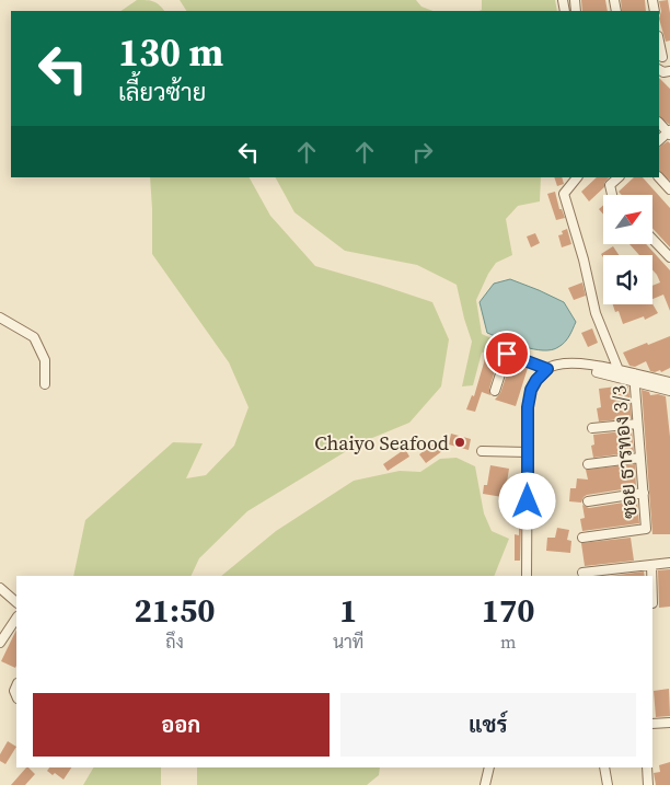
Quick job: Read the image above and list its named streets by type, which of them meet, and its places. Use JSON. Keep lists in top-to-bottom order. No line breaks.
{"streets":{"street":["ซอย ธารทอง 3/3"]},"places":["Chaiyo Seafood"],"north":"top right","page":{"turn":["130 m","เลี้ยวซ้าย"],"eta":["21:50","ถึง","1","นาที","170","m"],"buttons":["ออก","แชร์"]}}
